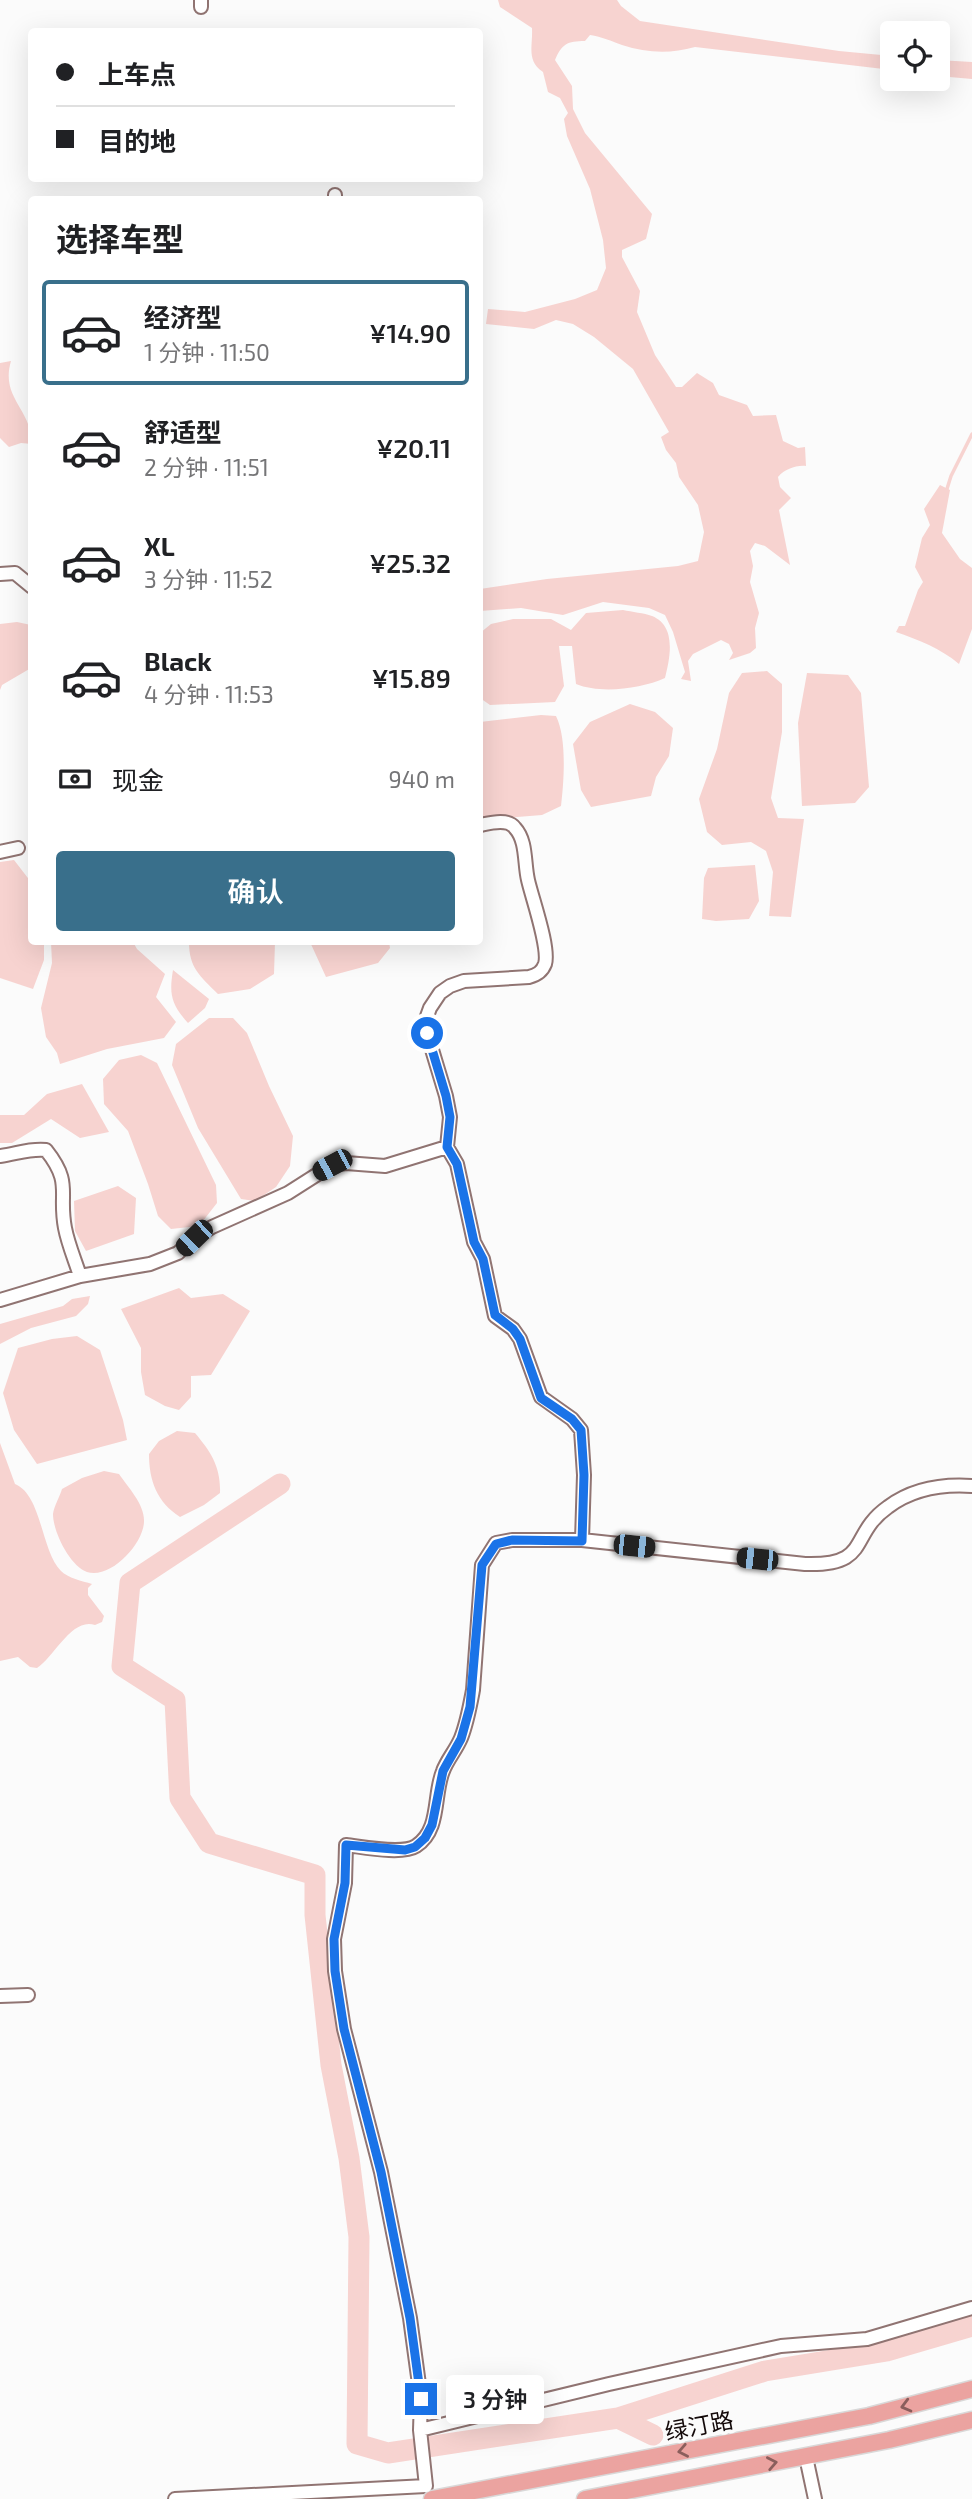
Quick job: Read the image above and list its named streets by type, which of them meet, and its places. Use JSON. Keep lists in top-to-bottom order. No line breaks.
{"streets":{"main road":["绿汀路"]},"page":{"banner":["上车点","目的地"],"heading":"选择车型","list":[{"name":"经济型","note":"1 分钟 · 11:50","value":"¥14.90"},{"name":"舒适型","note":"2 分钟 · 11:51","value":"¥20.11"},{"name":"XL","note":"3 分钟 · 11:52","value":"¥25.32"},{"name":"Black","note":"4 分钟 · 11:53","value":"¥15.89"}],"pay":["现金","940 m"],"buttons":"确认","bubble":"3 分钟"}}
